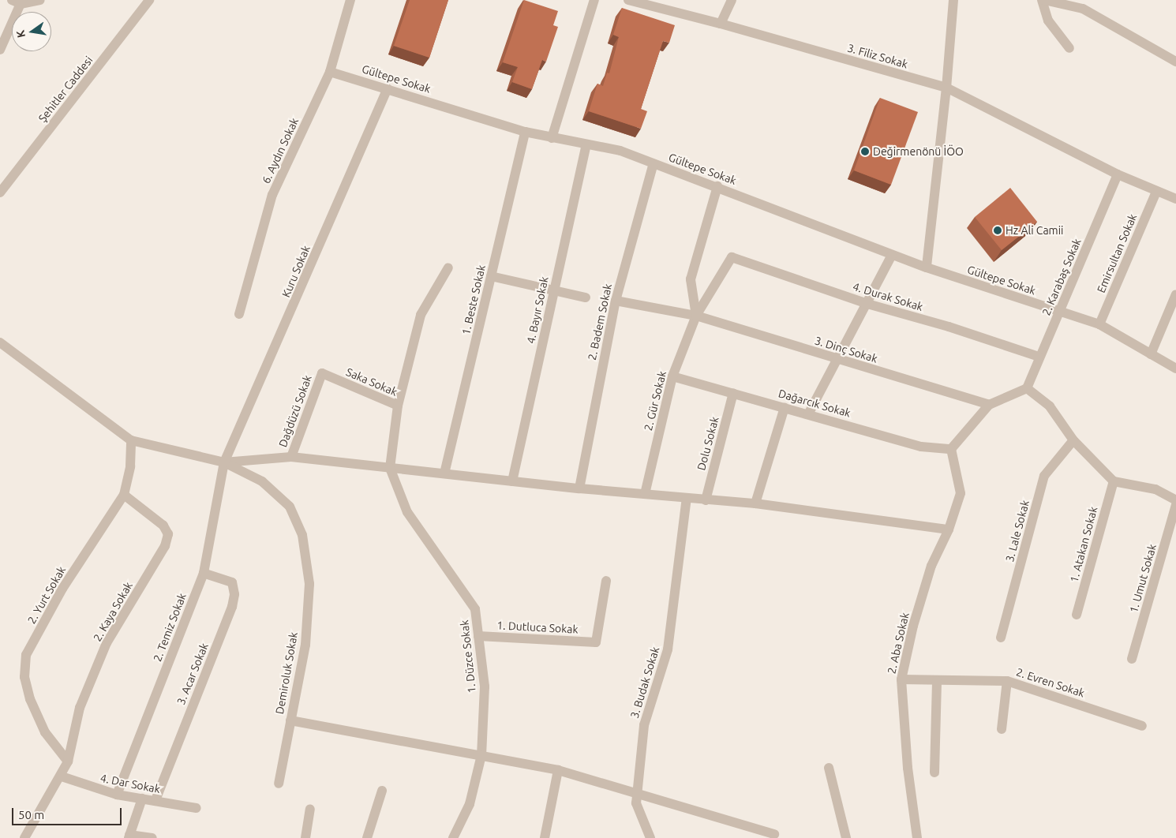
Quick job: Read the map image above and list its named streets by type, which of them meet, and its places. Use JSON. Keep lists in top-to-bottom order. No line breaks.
{"streets":{"street":["3. Filiz Sokak","Gültepe Sokak","Şehitler Caddesi","6. Aydın Sokak","Emirsultan Sokak","Kuru Sokak","2. Karabaş Sokak","4. Durak Sokak","1. Beste Sokak","4. Bayır Sokak","2. Badem Sokak","3. Dinç Sokak","Saka Sokak","2. Gür Sokak","Dağarcık Sokak","Dağdüzü Sokak","Dolu Sokak","3. Lale Sokak","1. Atakan Sokak","1. Umut Sokak","2. Yurt Sokak","2. Kaya Sokak","2. Temiz Sokak","1. Dutluca Sokak","2. Aba Sokak","1. Düzce Sokak","Demiroluk Sokak","3. Acar Sokak","3. Budak Sokak","2. Evren Sokak","4. Dar Sokak"]},"crossings":[["3. Filiz Sokak","Emirsultan Sokak"],["3. Filiz Sokak","2. Karabaş Sokak"],["Gültepe Sokak","6. Aydın Sokak"],["Gültepe Sokak","Emirsultan Sokak"],["Gültepe Sokak","Kuru Sokak"],["Gültepe Sokak","2. Karabaş Sokak"],["Gültepe Sokak","1. Beste Sokak"],["Gültepe Sokak","4. Bayır Sokak"],["Gültepe Sokak","2. Badem Sokak"],["Gültepe Sokak","2. Gür Sokak"],["Kuru Sokak","2. Temiz Sokak"],["Kuru Sokak","Demiroluk Sokak"],["2. Karabaş Sokak","4. Durak Sokak"],["4. Durak Sokak","2. Gür Sokak"],["2. Badem Sokak","3. Dinç Sokak"],["3. Dinç Sokak","2. Gür Sokak"],["Saka Sokak","Dağdüzü Sokak"],["Saka Sokak","1. Düzce Sokak"],["2. Gür Sokak","Dağarcık Sokak"],["Dağarcık Sokak","Dolu Sokak"],["Dağarcık Sokak","2. Aba Sokak"],["2. Yurt Sokak","2. Kaya Sokak"],["2. Temiz Sokak","Demiroluk Sokak"],["2. Temiz Sokak","3. Acar Sokak"],["2. Temiz Sokak","4. Dar Sokak"],["1. Dutluca Sokak","1. Düzce Sokak"],["2. Aba Sokak","2. Evren Sokak"],["3. Acar Sokak","4. Dar Sokak"]],"places":["Değirmenönü İÖO","Hz Ali Camii"],"scale_bar":"50 m","north":"left"}
